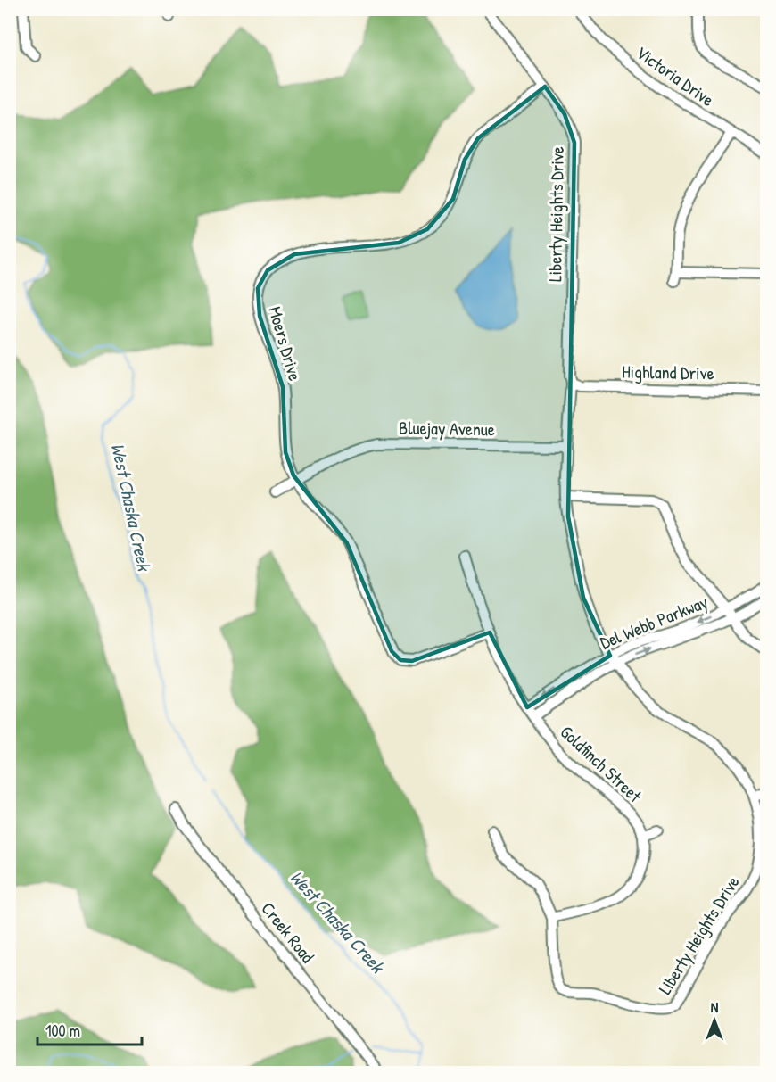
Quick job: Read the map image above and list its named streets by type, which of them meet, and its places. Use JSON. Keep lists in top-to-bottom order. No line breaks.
{"streets":{"street":["Victoria Drive","Liberty Heights Drive","Moers Drive","Highland Drive","Bluejay Avenue","Del Webb Parkway","Goldfinch Street","Creek Road"]},"crossings":[["Liberty Heights Drive","Moers Drive"],["Liberty Heights Drive","Highland Drive"],["Liberty Heights Drive","Bluejay Avenue"],["Liberty Heights Drive","Del Webb Parkway"],["Moers Drive","Bluejay Avenue"],["Moers Drive","Goldfinch Street"],["Del Webb Parkway","Goldfinch Street"]],"water":["West Chaska Creek"],"scale_bar":"100 m","north":"top"}
